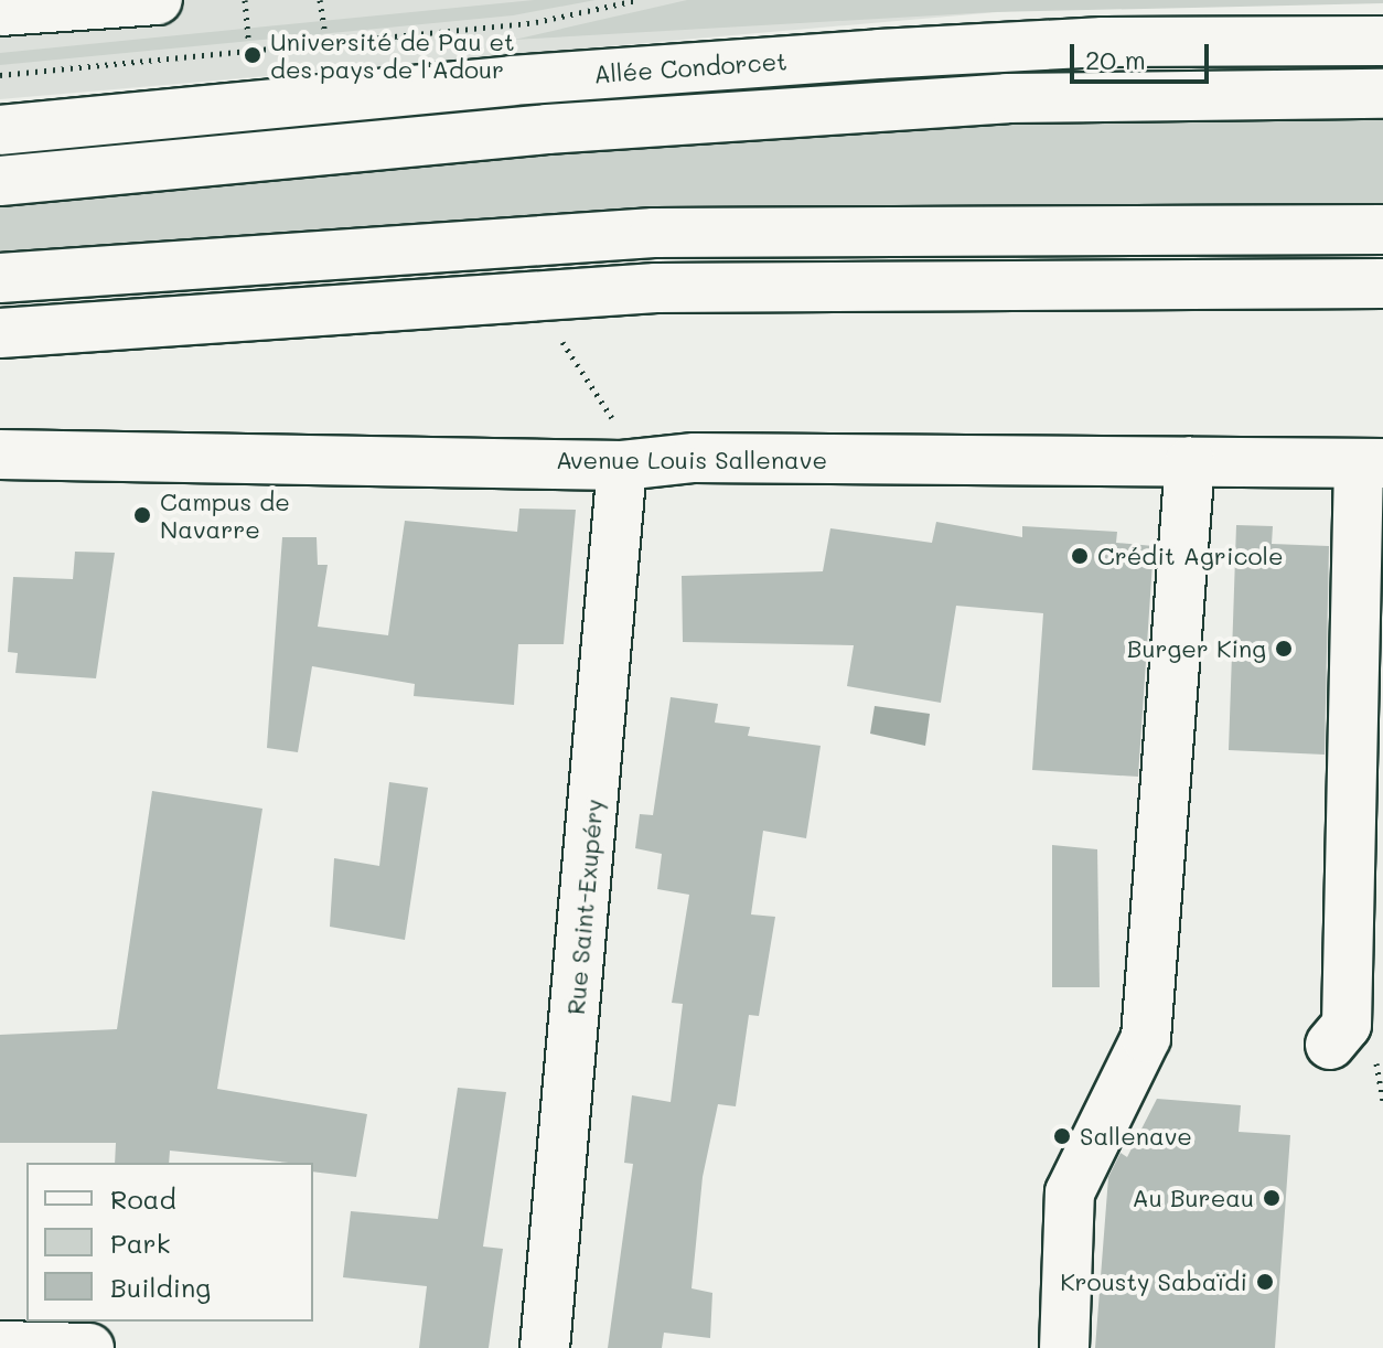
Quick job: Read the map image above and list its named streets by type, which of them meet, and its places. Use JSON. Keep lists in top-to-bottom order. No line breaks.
{"streets":{"main road":["Allée Condorcet","Avenue Louis Sallenave","Rue Saint-Exupéry"]},"crossings":[["Avenue Louis Sallenave","Rue Saint-Exupéry"]],"places":["Université de Pau et des pays de l'Adour","Campus de Navarre","Crédit Agricole","Burger King","Sallenave","Au Bureau","Krousty Sabaïdi"],"legend":["Road","Park","Building"],"scale_bar":"20 m"}
